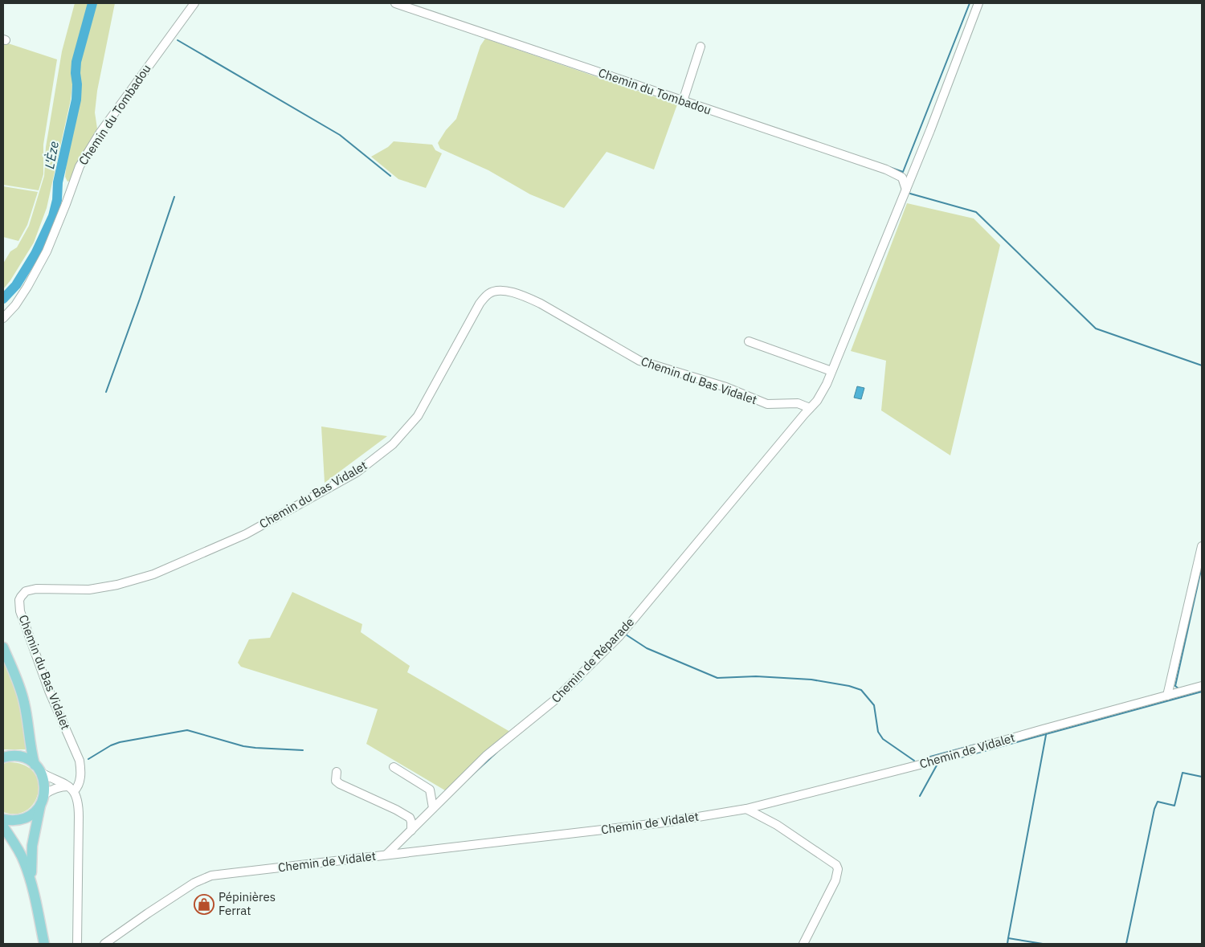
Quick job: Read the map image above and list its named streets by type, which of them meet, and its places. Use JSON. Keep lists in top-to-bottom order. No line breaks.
{"streets":{"street":["Chemin du Tombadou","Chemin du Bas Vidalet","Chemin de Réparade","Chemin de Vidalet"]},"crossings":[["Chemin du Tombadou","Chemin de Réparade"],["Chemin du Bas Vidalet","Chemin de Réparade"],["Chemin de Réparade","Chemin de Vidalet"]],"water":["L'Èze"],"places":{"shop":["Pépinières Ferrat"]}}
